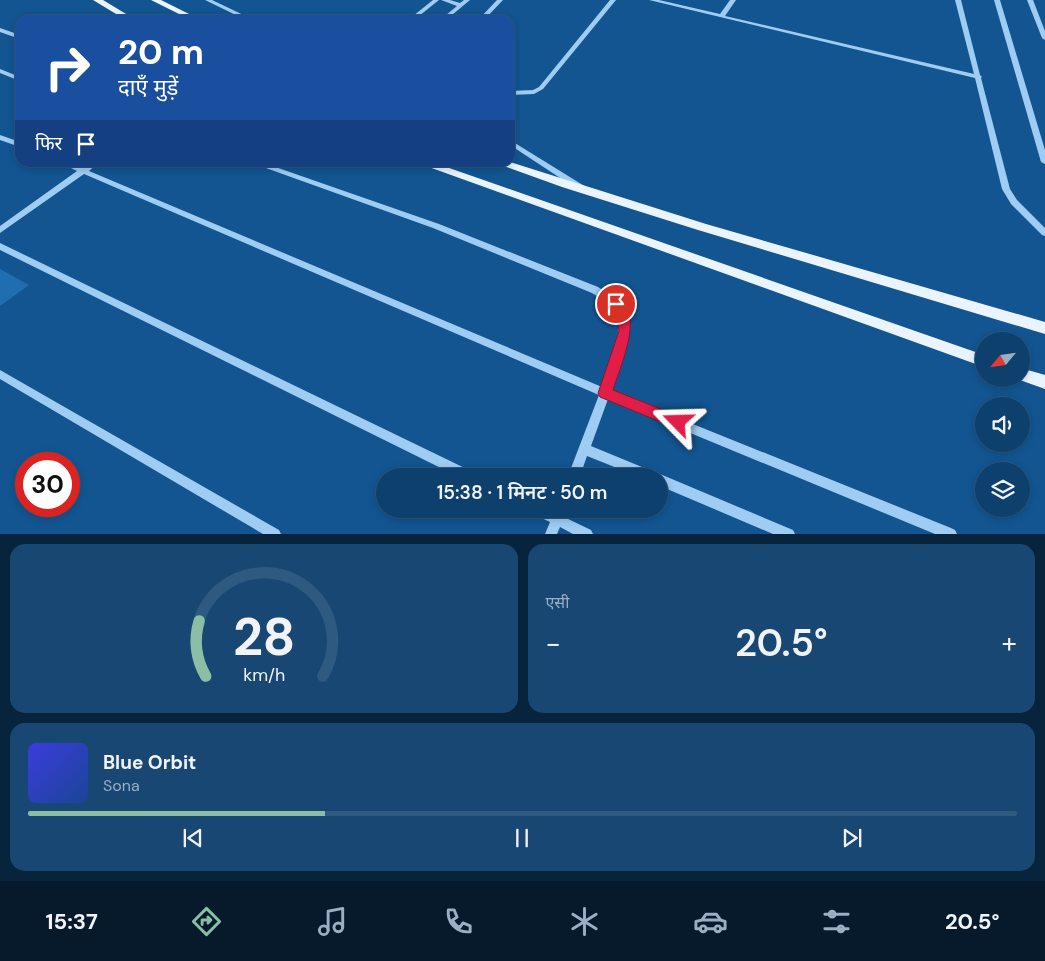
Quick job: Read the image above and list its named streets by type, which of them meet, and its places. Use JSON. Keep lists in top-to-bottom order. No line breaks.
{"north":"bottom left","page":{"turn":["20 m","दाएँ मुड़ें"],"then":"फिर","limit":"30","trip":"15:38 · 1 मिनट · 50 m","tile":"एसी","heat":["−","20.5°","+"],"song":["Blue Orbit","Sona"],"tabs":["15:37","20.5°"],"gauge":["28","km/h"]}}
